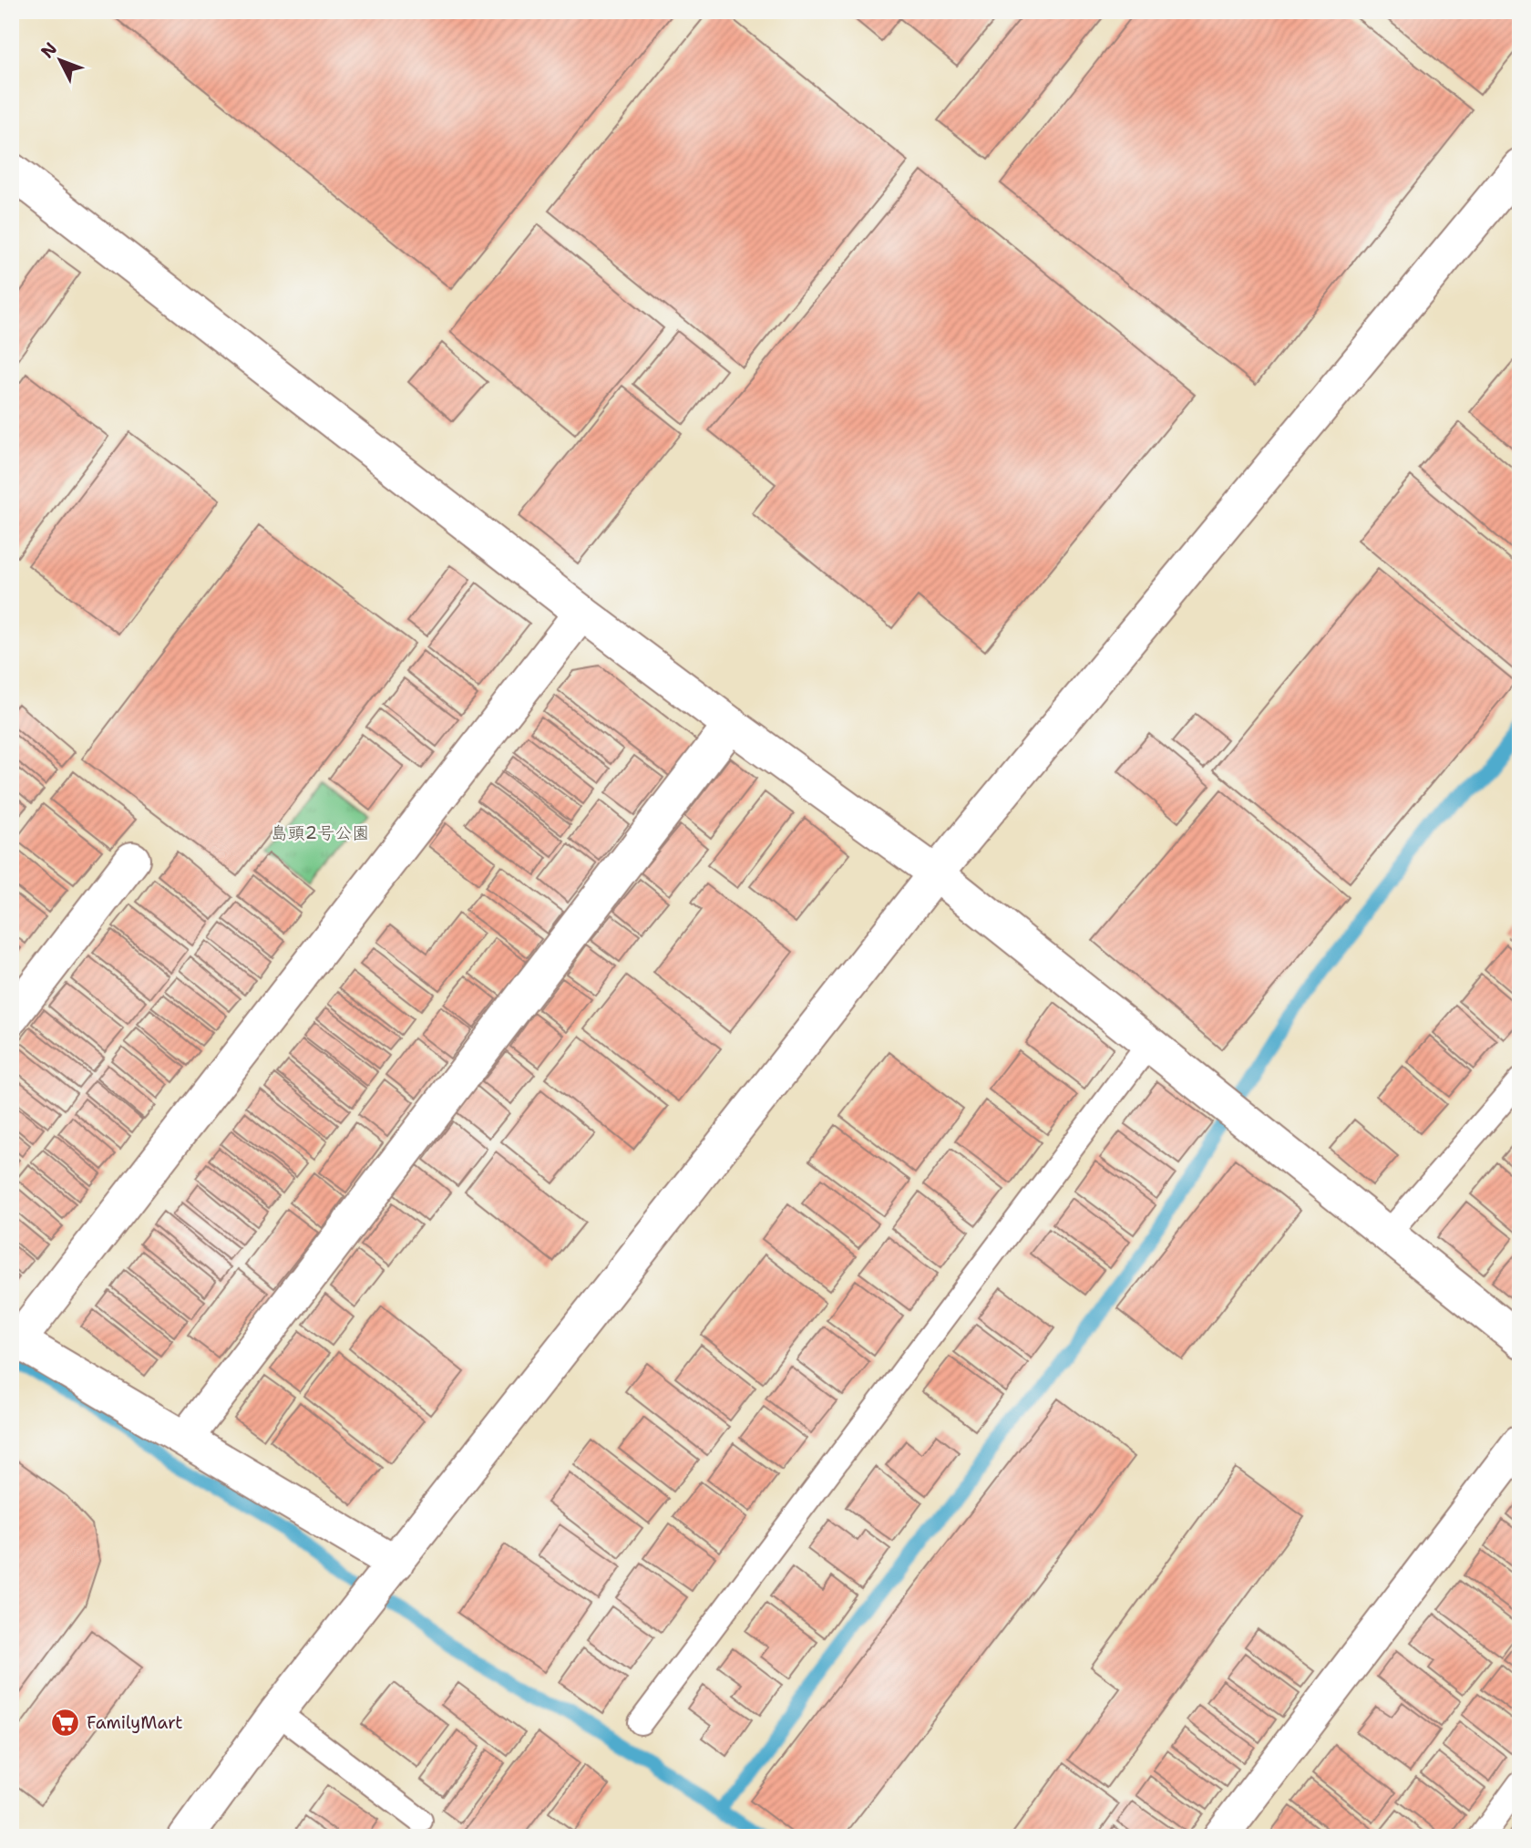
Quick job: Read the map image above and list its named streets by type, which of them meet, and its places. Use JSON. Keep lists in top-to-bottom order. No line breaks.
{"parks":["島頭2号公園"],"places":{"supermarket":["FamilyMart"]},"north":"top left"}
